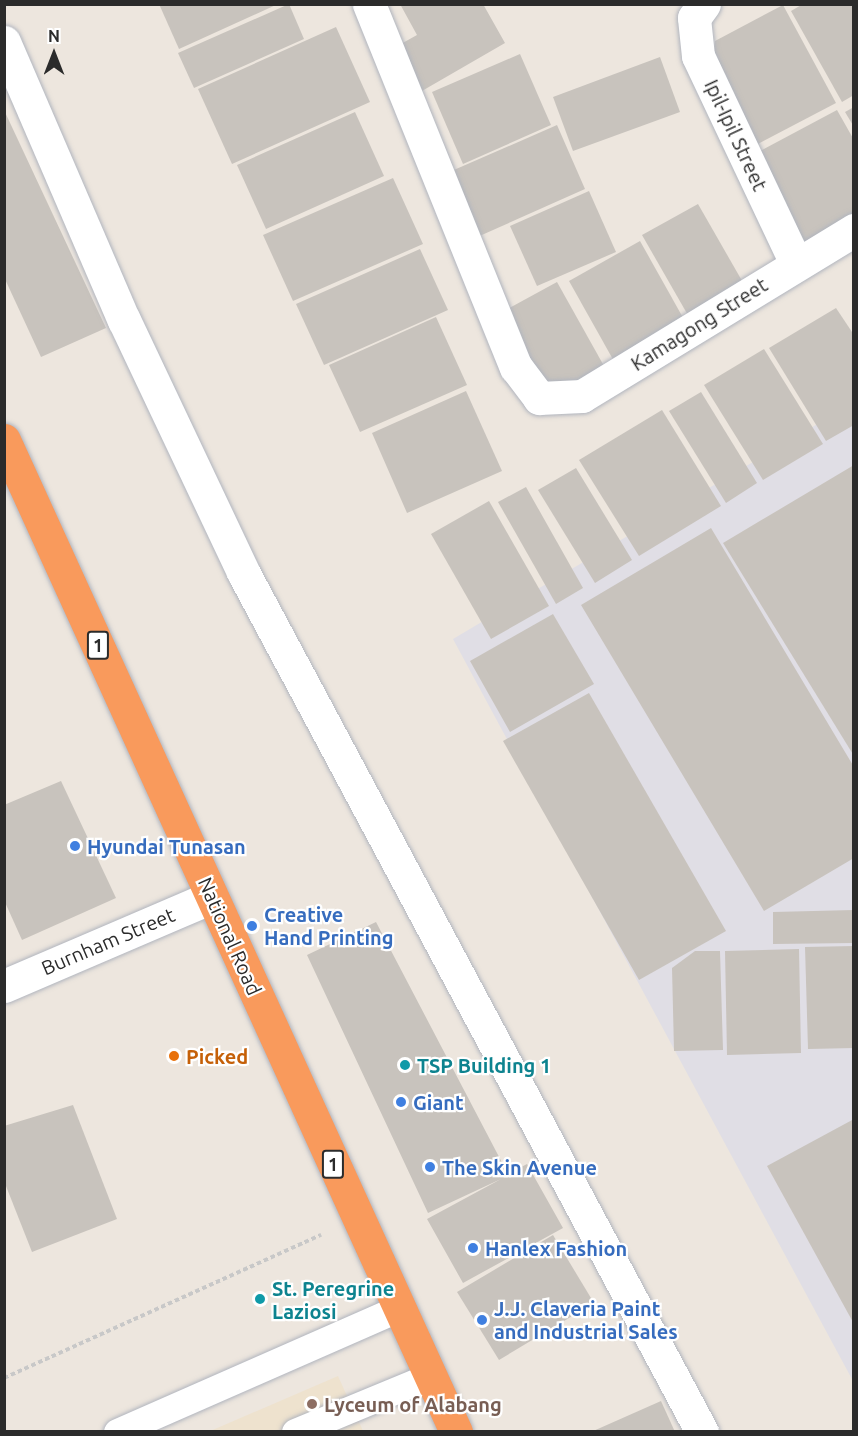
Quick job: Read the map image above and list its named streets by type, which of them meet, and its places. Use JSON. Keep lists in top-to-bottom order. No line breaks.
{"streets":{"highway":["1","National Road"],"street":["Ipil-Ipil Street","Kamagong Street","Burnham Street"]},"crossings":[["Ipil-Ipil Street","Kamagong Street"],["National Road","Burnham Street"]],"places":["Hyundai Tunasan","Creative Hand Printing","Picked","TSP Building 1","Giant","The Skin Avenue","Hanlex Fashion","St. Peregrine Laziosi","J.J. Claveria Paint and Industrial Sales","Lyceum of Alabang"],"north":"top"}
